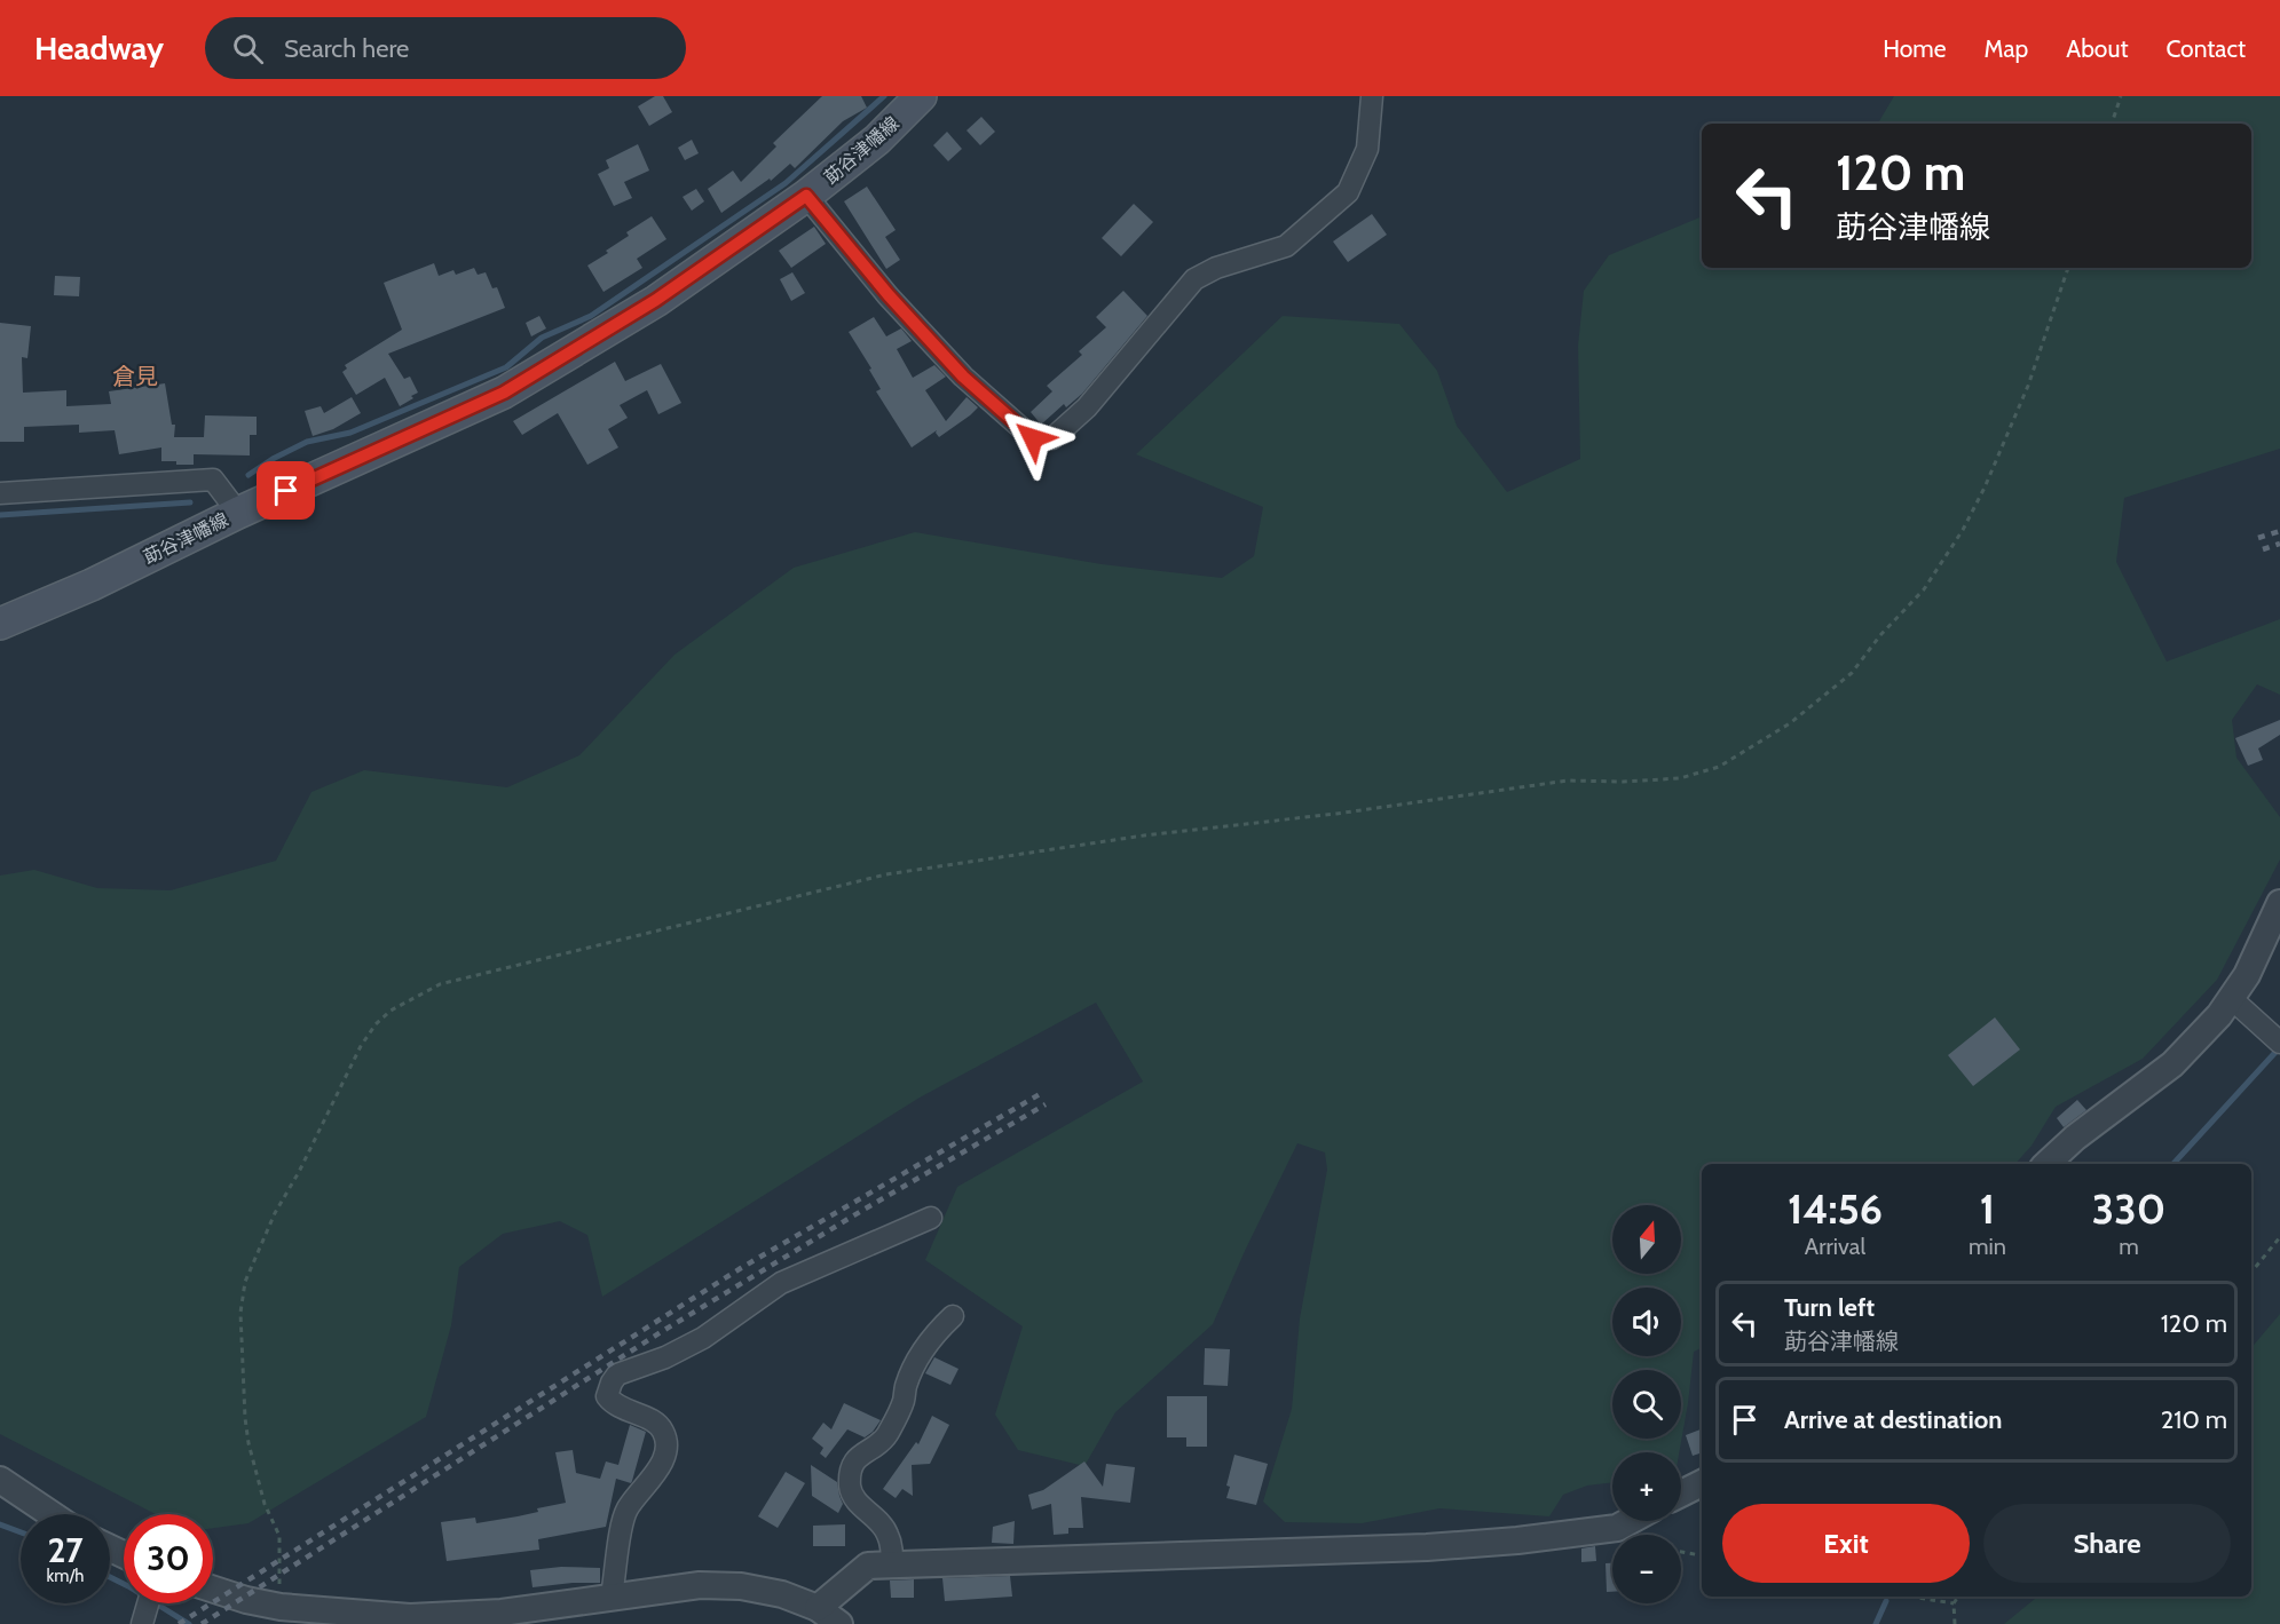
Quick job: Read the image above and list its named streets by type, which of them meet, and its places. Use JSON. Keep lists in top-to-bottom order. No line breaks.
{"streets":{"main road":["莇谷津幡線"]},"districts":["倉見"],"north":"top","page":{"header":"Headway","search":"Search here","nav":["Home","Map","About","Contact"],"turn":["120 m","莇谷津幡線"],"eta":["14:56","Arrival","1","min","330","m"],"map_buttons":["+","−"],"list":[{"name":"Turn left","note":"莇谷津幡線","value":"120 m"},{"name":"Arrive at destination","value":"210 m"}],"buttons":["Exit","Share"],"speed":"27 km/h","limit":"30"}}
